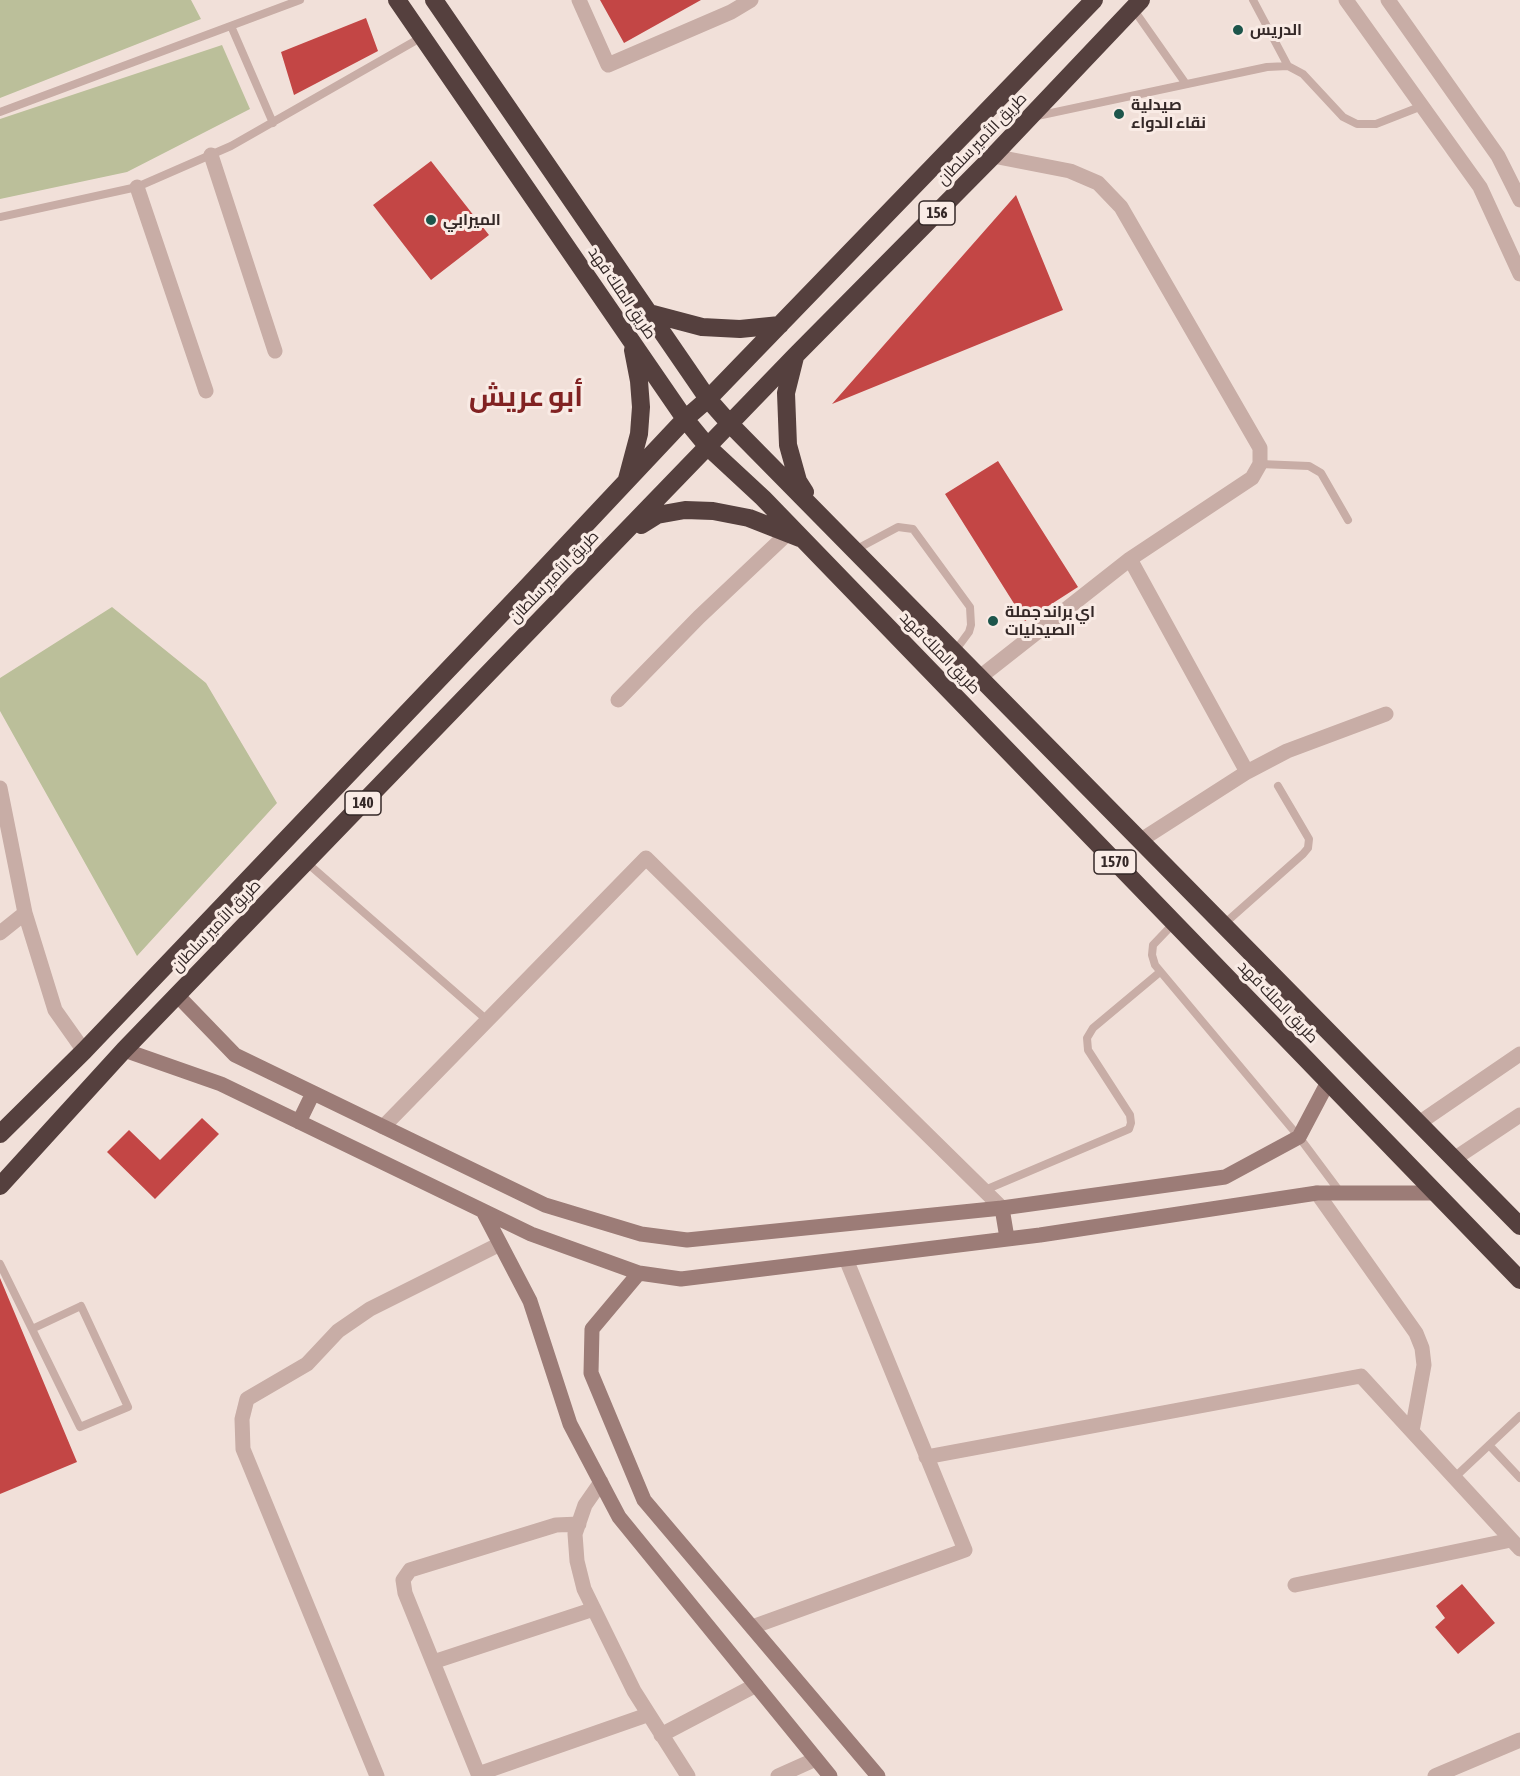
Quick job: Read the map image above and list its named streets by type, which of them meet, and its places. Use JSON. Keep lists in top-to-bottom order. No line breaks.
{"streets":{"highway":["طريق الأمير سلطان","156","طريق الملك فهد","140","1570"]},"crossings":[["طريق الأمير سلطان","طريق الملك فهد"]],"districts":["أبو عريش"],"places":["الدريس","صيدلية نقاء الدواء","الميرابي","اي براند جملة الصيدليات"]}
